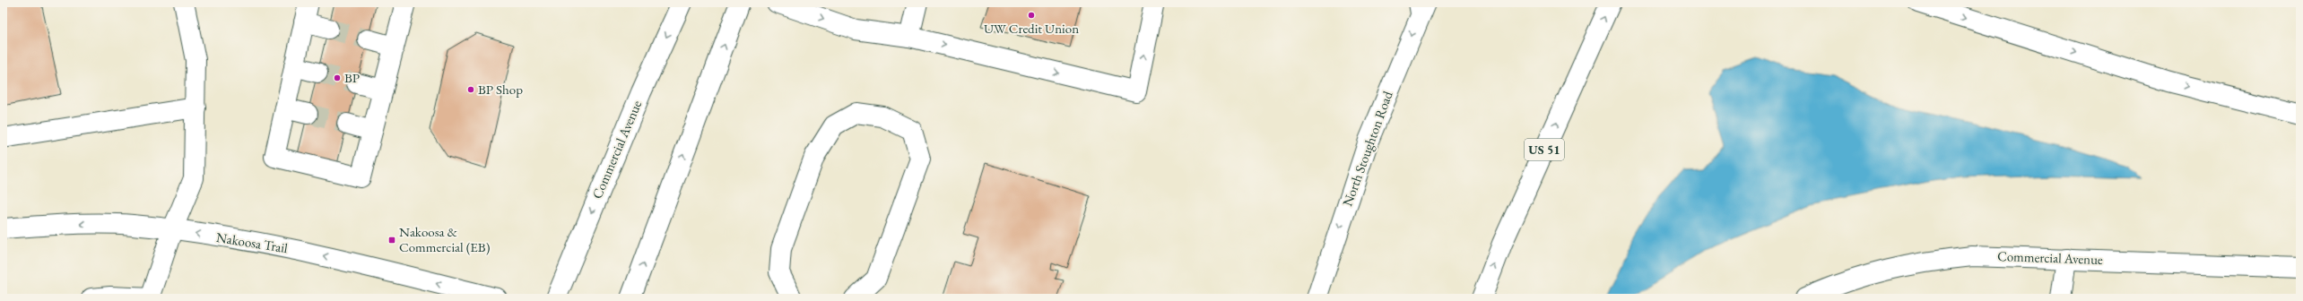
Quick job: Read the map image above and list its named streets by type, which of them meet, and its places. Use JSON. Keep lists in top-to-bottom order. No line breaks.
{"streets":{"main road":["North Stoughton Road","Commercial Avenue","US 51","Nakoosa Trail"]},"places":{"other":["UW Credit Union","BP","BP Shop"],"transit":["Nakoosa & Commercial (EB)"]}}
